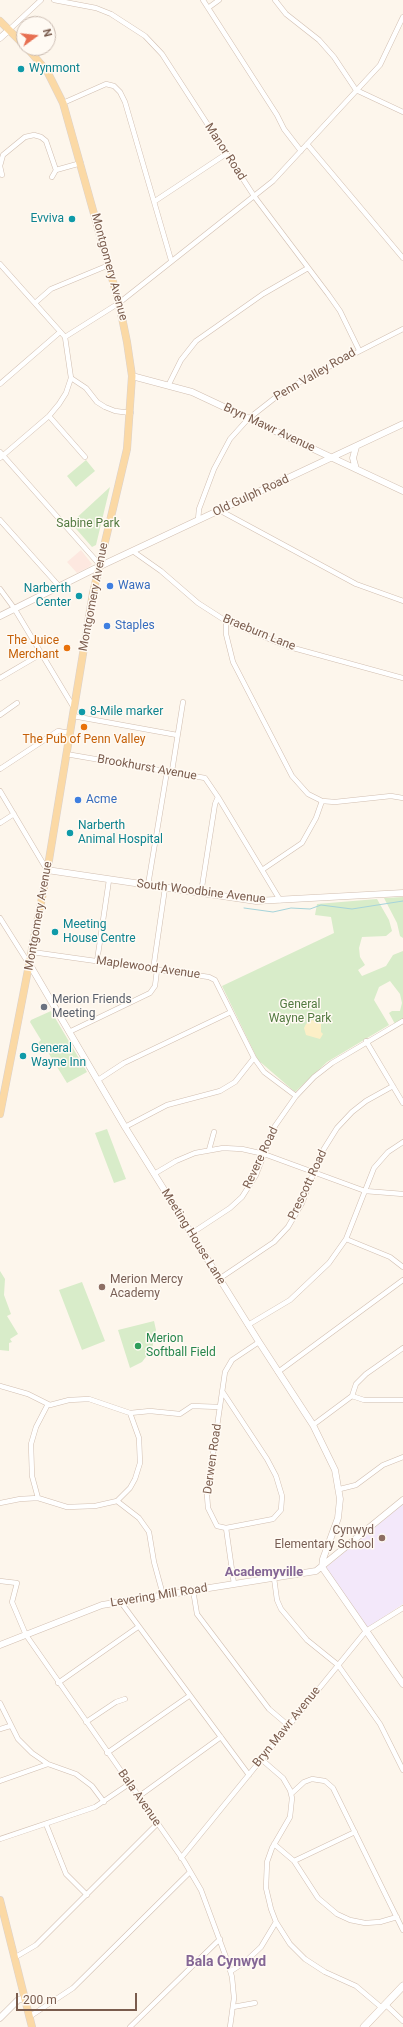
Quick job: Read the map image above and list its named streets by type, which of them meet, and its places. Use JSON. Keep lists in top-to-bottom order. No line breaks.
{"streets":{"main road":["Montgomery Avenue"],"street":["Manor Road","Penn Valley Road","Bryn Mawr Avenue","Old Gulph Road","Braeburn Lane","Brookhurst Avenue","South Woodbine Avenue","Maplewood Avenue","Revere Road","Prescott Road","Meeting House Lane","Derwen Road","Levering Mill Road","Bala Avenue"]},"crossings":[["Manor Road","Penn Valley Road"],["Montgomery Avenue","Bryn Mawr Avenue"],["Montgomery Avenue","Old Gulph Road"],["Montgomery Avenue","Brookhurst Avenue"],["Montgomery Avenue","South Woodbine Avenue"],["Montgomery Avenue","Maplewood Avenue"],["Montgomery Avenue","Meeting House Lane"],["Penn Valley Road","Bryn Mawr Avenue"],["Penn Valley Road","Old Gulph Road"],["Bryn Mawr Avenue","Old Gulph Road"],["Bryn Mawr Avenue","Bala Avenue"],["Old Gulph Road","Braeburn Lane"],["Brookhurst Avenue","South Woodbine Avenue"],["Maplewood Avenue","Revere Road"],["Revere Road","Meeting House Lane"],["Prescott Road","Meeting House Lane"],["Meeting House Lane","Derwen Road"],["Meeting House Lane","Levering Mill Road"],["Levering Mill Road","Bala Avenue"]],"districts":["Academyville","Bala Cynwyd"],"parks":["Sabine Park","General Wayne Park"],"places":["Wynmont","Evviva","Wawa","Narberth Center","Staples","The Juice Merchant","8-Mile marker","The Pub of Penn Valley","Acme","Narberth Animal Hospital","Meeting House Centre","Merion Friends Meeting","General Wayne Inn","Merion Mercy Academy","Merion Softball Field","Cynwyd Elementary School"],"scale_bar":"200 m","north":"right"}
